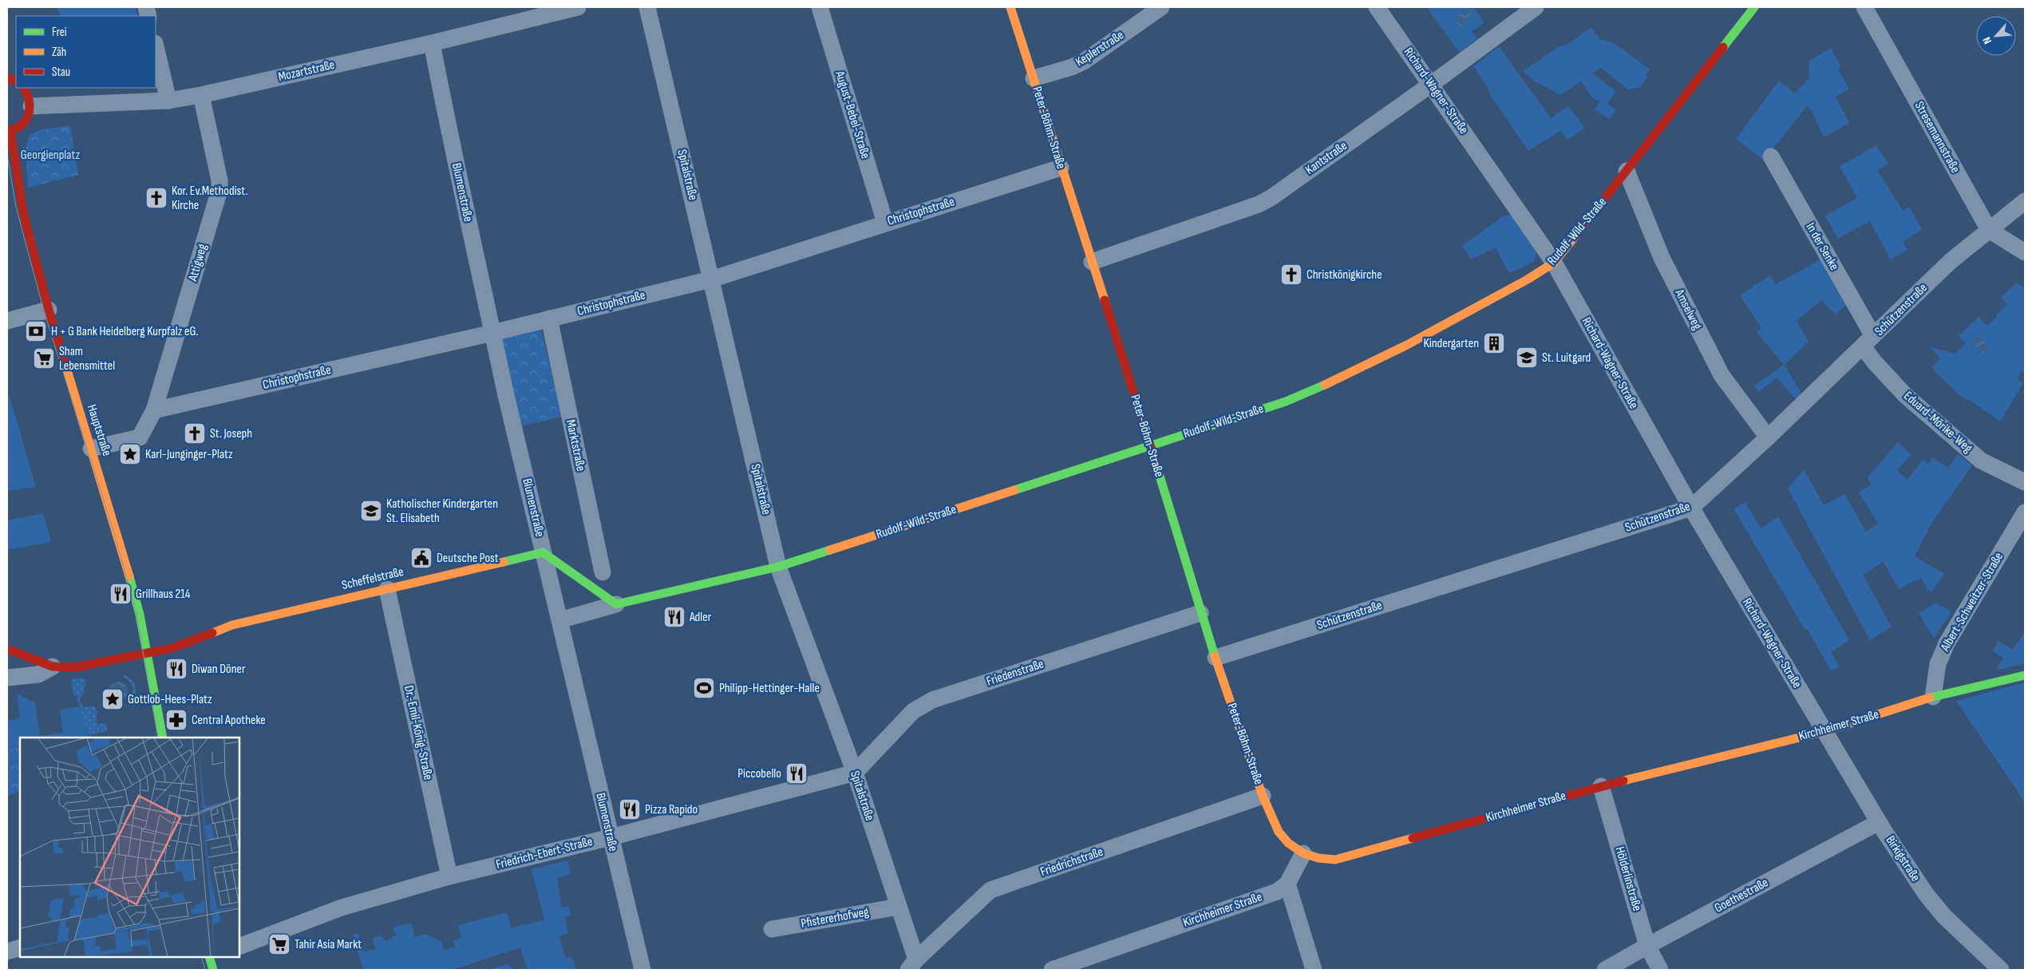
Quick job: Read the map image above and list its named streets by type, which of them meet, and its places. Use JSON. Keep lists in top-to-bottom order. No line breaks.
{"streets":{"street":["Keplerstraße","Mozartstraße","Richard-Wagner-Straße","August-Bebel-Straße","Peter-Böhm-Straße","Stresemannstraße","Kantstraße","Spitalstraße","Blumenstraße","Christophstraße","Rudolf-Wild-Straße","In der Senke","Attigweg","Amselweg","Schützenstraße","Eduard-Mörike-Weg","Hauptstraße","Marktstraße","Scheffelstraße","Albert-Schweitzer-Straße","Friedenstraße","Kirchheimer Straße","Dr.-Emil-König-Straße","Friedrich-Ebert-Straße","Birkigstraße","Friedrichstraße","Hölderlinstraße","Goethestraße","Pfistererhofweg"]},"crossings":[["Keplerstraße","Peter-Böhm-Straße"],["Mozartstraße","Blumenstraße"],["Mozartstraße","Attigweg"],["Richard-Wagner-Straße","Kantstraße"],["Richard-Wagner-Straße","Rudolf-Wild-Straße"],["Richard-Wagner-Straße","Schützenstraße"],["Richard-Wagner-Straße","Kirchheimer Straße"],["Richard-Wagner-Straße","Birkigstraße"],["August-Bebel-Straße","Christophstraße"],["Peter-Böhm-Straße","Kantstraße"],["Peter-Böhm-Straße","Christophstraße"],["Peter-Böhm-Straße","Rudolf-Wild-Straße"],["Peter-Böhm-Straße","Schützenstraße"],["Peter-Böhm-Straße","Friedenstraße"],["Peter-Böhm-Straße","Kirchheimer Straße"],["Peter-Böhm-Straße","Friedrichstraße"],["Stresemannstraße","Schützenstraße"],["Spitalstraße","Christophstraße"],["Spitalstraße","Rudolf-Wild-Straße"],["Spitalstraße","Friedenstraße"],["Spitalstraße","Friedrich-Ebert-Straße"],["Spitalstraße","Friedrichstraße"],["Spitalstraße","Pfistererhofweg"],["Blumenstraße","Christophstraße"],["Blumenstraße","Rudolf-Wild-Straße"],["Blumenstraße","Scheffelstraße"],["Blumenstraße","Friedrich-Ebert-Straße"],["Christophstraße","Attigweg"],["Christophstraße","Marktstraße"],["Rudolf-Wild-Straße","Amselweg"],["In der Senke","Schützenstraße"],["In der Senke","Eduard-Mörike-Weg"],["Attigweg","Hauptstraße"],["Amselweg","Schützenstraße"],["Schützenstraße","Eduard-Mörike-Weg"],["Hauptstraße","Scheffelstraße"],["Scheffelstraße","Dr.-Emil-König-Straße"],["Albert-Schweitzer-Straße","Kirchheimer Straße"],["Friedenstraße","Friedrich-Ebert-Straße"],["Kirchheimer Straße","Birkigstraße"],["Kirchheimer Straße","Hölderlinstraße"],["Dr.-Emil-König-Straße","Friedrich-Ebert-Straße"],["Birkigstraße","Goethestraße"],["Hölderlinstraße","Goethestraße"]],"parks":["Georgienplatz"],"places":{"church":["Kor. Ev.Methodist. Kirche","Christkönigkirche","St. Joseph"],"bank":["H + G Bank Heidelberg Kurpfalz eG."],"building":["Kindergarten"],"school or university":["St. Luitgard","Katholischer Kindergarten St. Elisabeth"],"supermarket":["Sham Lebensmittel","Tahir Asia Markt"],"place":["Karl-Junginger-Platz","Gottlob-Hees-Platz"],"public building":["Deutsche Post"],"restaurant":["Grillhaus 214","Adler","Diwan Döner","Piccobello","Pizza Rapido"],"sports":["Philipp-Hettinger-Halle"],"pharmacy":["Central Apotheke"]},"legend":["Frei","Zäh","Stau"],"north":"bottom left"}
